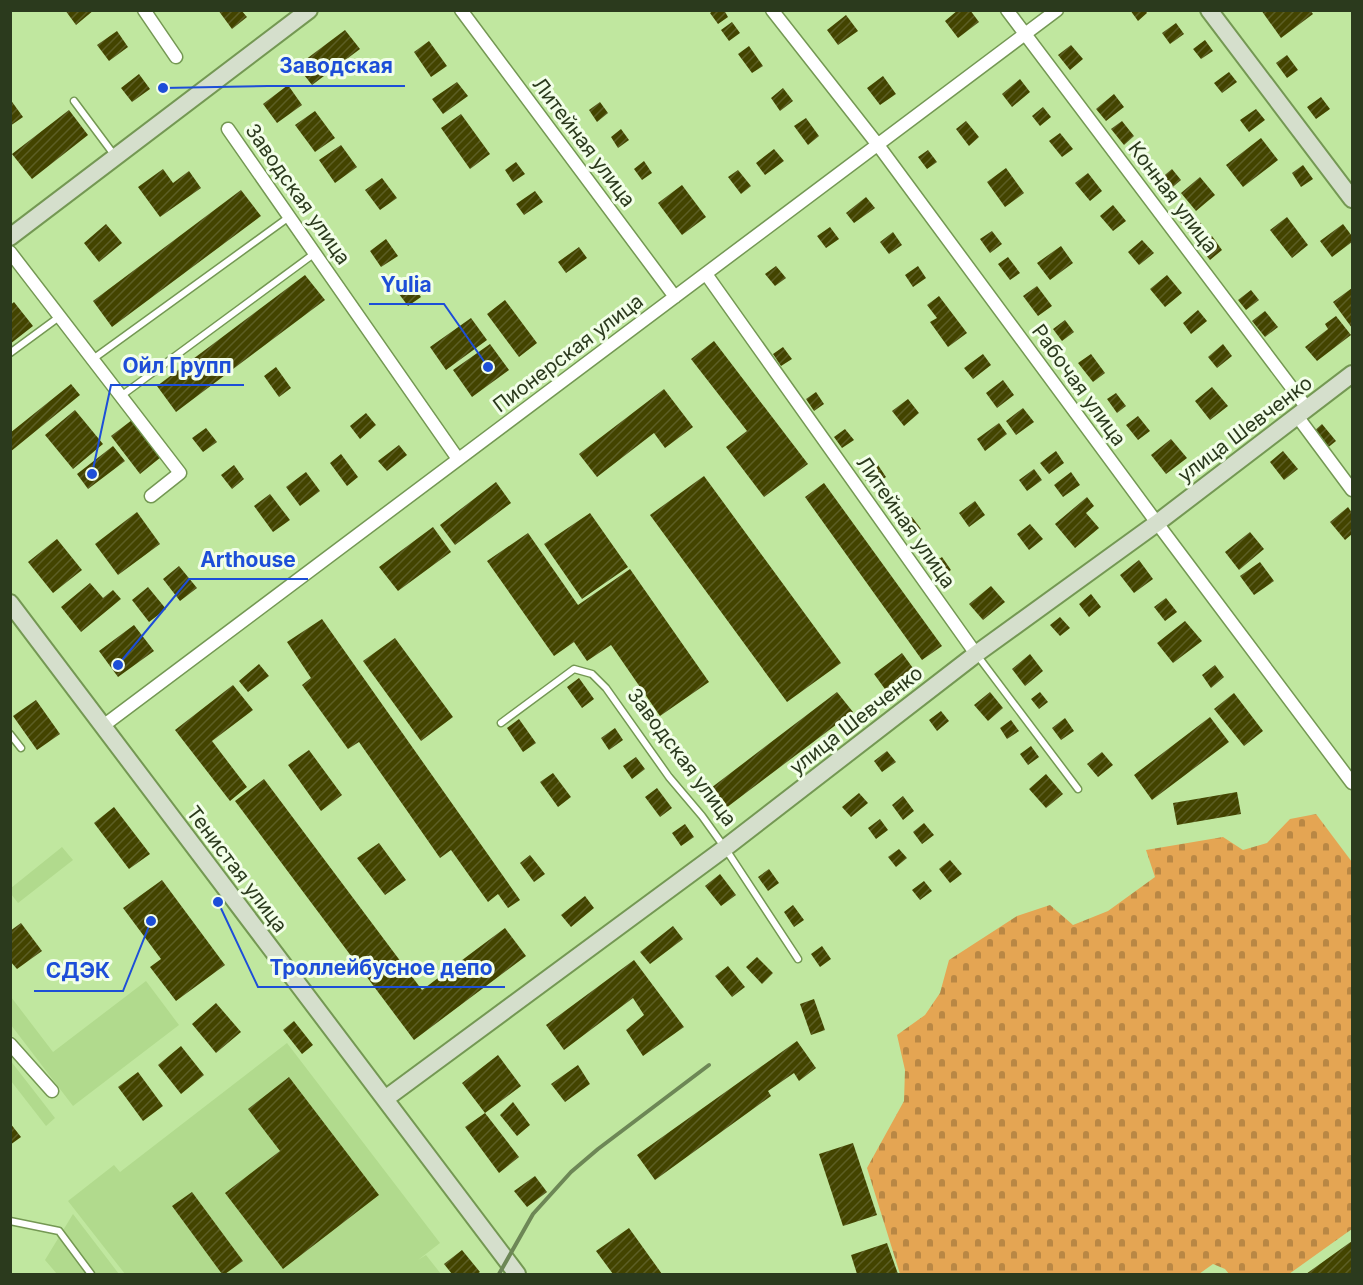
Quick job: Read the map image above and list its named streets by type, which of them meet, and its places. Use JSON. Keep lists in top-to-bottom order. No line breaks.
{"streets":{"street":["Литейная улица","Заводская улица","Конная улица","Пионерская улица","Рабочая улица","улица Шевченко","Тенистая улица"]},"crossings":[["Литейная улица","Пионерская улица"],["Литейная улица","улица Шевченко"],["Заводская улица","Пионерская улица"],["Заводская улица","улица Шевченко"],["Конная улица","Пионерская улица"],["Конная улица","улица Шевченко"],["Пионерская улица","Рабочая улица"],["Пионерская улица","Тенистая улица"],["Рабочая улица","улица Шевченко"],["улица Шевченко","Тенистая улица"]],"places":["Заводская","Yulia","Ойл Групп","Arthouse","Троллейбусное депо","СДЭК"]}
